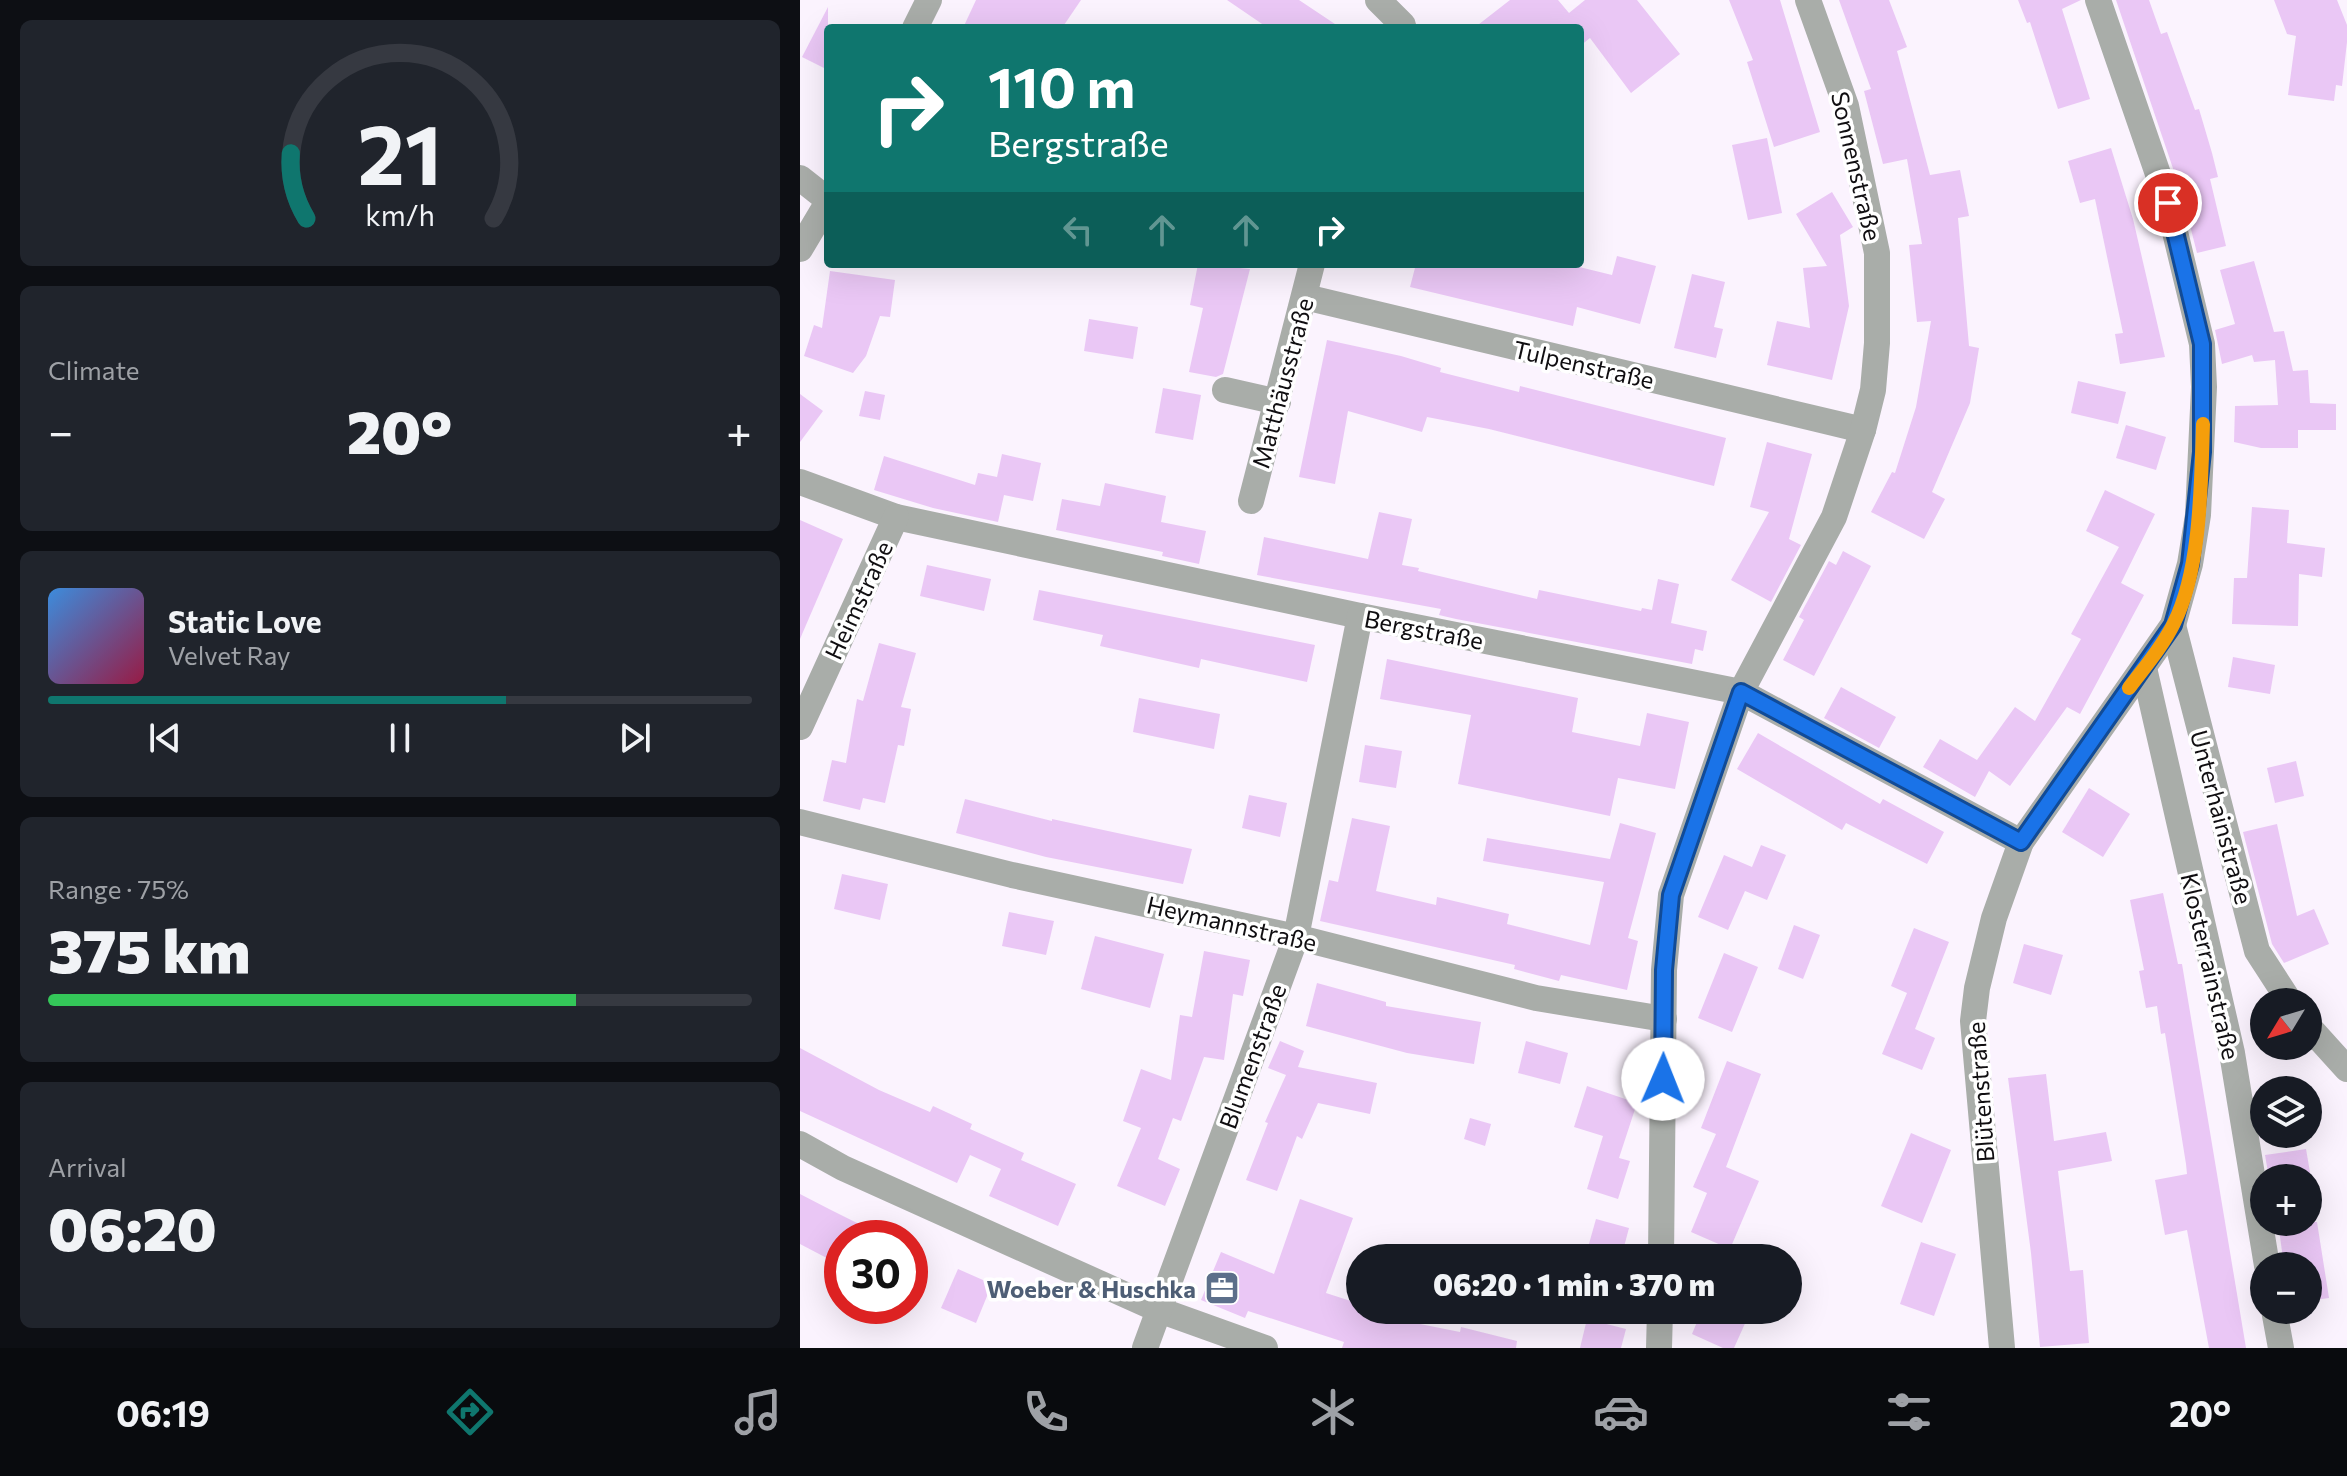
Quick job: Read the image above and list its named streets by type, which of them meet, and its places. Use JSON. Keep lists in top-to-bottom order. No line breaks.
{"streets":{"street":["Sonnenstraße","Tulpenstraße","Matthäusstraße","Heimstraße","Bergstraße","Unterhainstraße","Heymannstraße","Klosterrainstraße","Blumenstraße","Blütenstraße"]},"crossings":[["Sonnenstraße","Tulpenstraße"],["Sonnenstraße","Bergstraße"],["Sonnenstraße","Heymannstraße"],["Tulpenstraße","Matthäusstraße"],["Heimstraße","Bergstraße"],["Bergstraße","Blumenstraße"],["Bergstraße","Blütenstraße"],["Unterhainstraße","Blütenstraße"],["Heymannstraße","Blumenstraße"],["Klosterrainstraße","Blütenstraße"]],"places":{"office":["Woeber & Huschka"]},"north":"bottom left","page":{"turn":["110 m","Bergstraße"],"tile":["Climate",["Range · 75%","375 km"],["Arrival","06:20"]],"heat":["−","20°","+"],"song":["Static Love","Velvet Ray"],"map_buttons":["+","−"],"limit":"30","trip":"06:20 · 1 min · 370 m","tabs":["06:19","20°"],"gauge":["21","km/h"]}}
